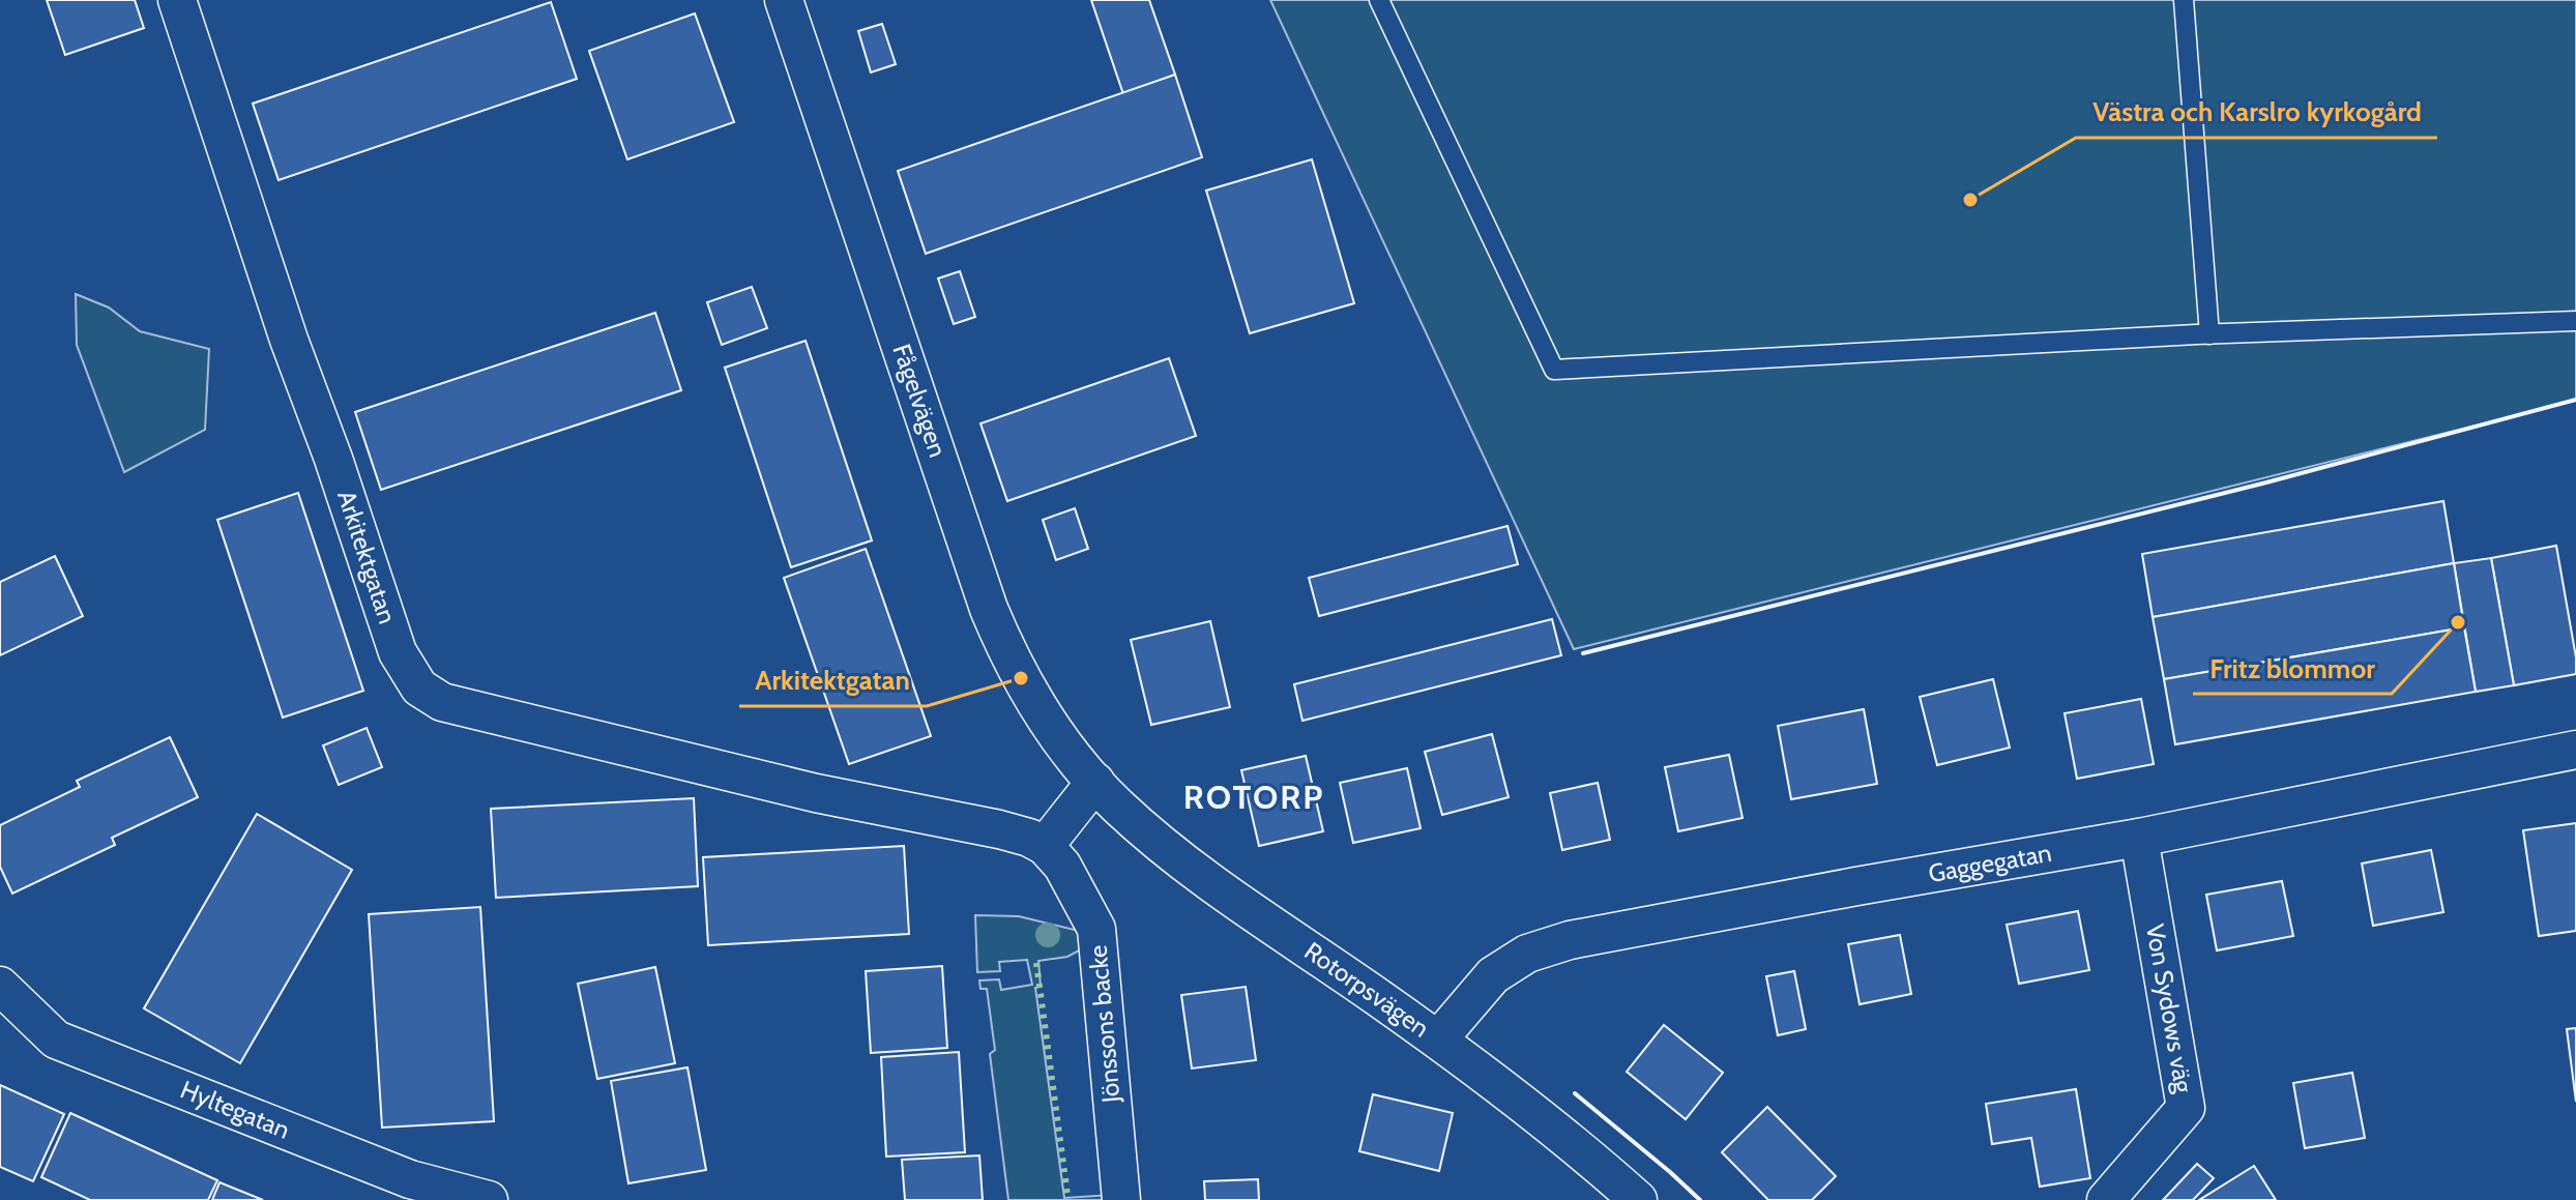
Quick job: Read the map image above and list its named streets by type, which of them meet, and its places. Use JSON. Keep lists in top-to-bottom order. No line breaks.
{"streets":{"street":["Fågelvägen","Arkitektgatan","Gaggegatan","Rotorpsvägen","Von Sydows väg","Jönssons backe","Hyltegatan"]},"crossings":[["Fågelvägen","Rotorpsvägen"],["Arkitektgatan","Jönssons backe"],["Gaggegatan","Rotorpsvägen"],["Gaggegatan","Von Sydows väg"]],"districts":["ROTORP"],"places":["Västra och Karslro kyrkogård","Fritz blommor","Arkitektgatan"]}
